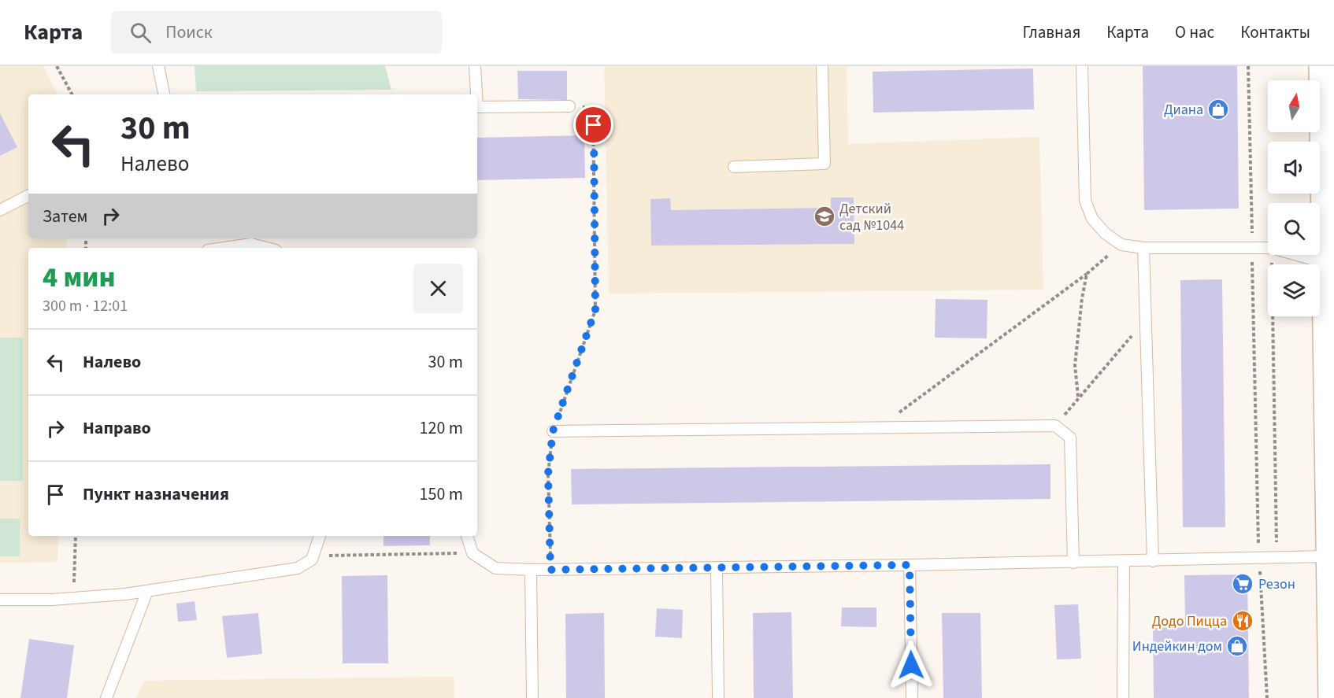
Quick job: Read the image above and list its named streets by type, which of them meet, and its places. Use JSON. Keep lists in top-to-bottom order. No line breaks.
{"places":{"shop":["Диана","Индейкин дом"],"school or university":["Детский сад №1044"],"supermarket":["Резон"],"restaurant":["Додо Пицца"]},"north":"top","page":{"header":"Карта","search":"Поиск","nav":["Главная","Карта","О нас","Контакты"],"turn":["30 m","Налево"],"then":"Затем","heading":["4 мин","300 m · 12:01"],"list":[{"name":"Налево","value":"30 m"},{"name":"Направо","value":"120 m"},{"name":"Пункт назначения","value":"150 m"}]}}
